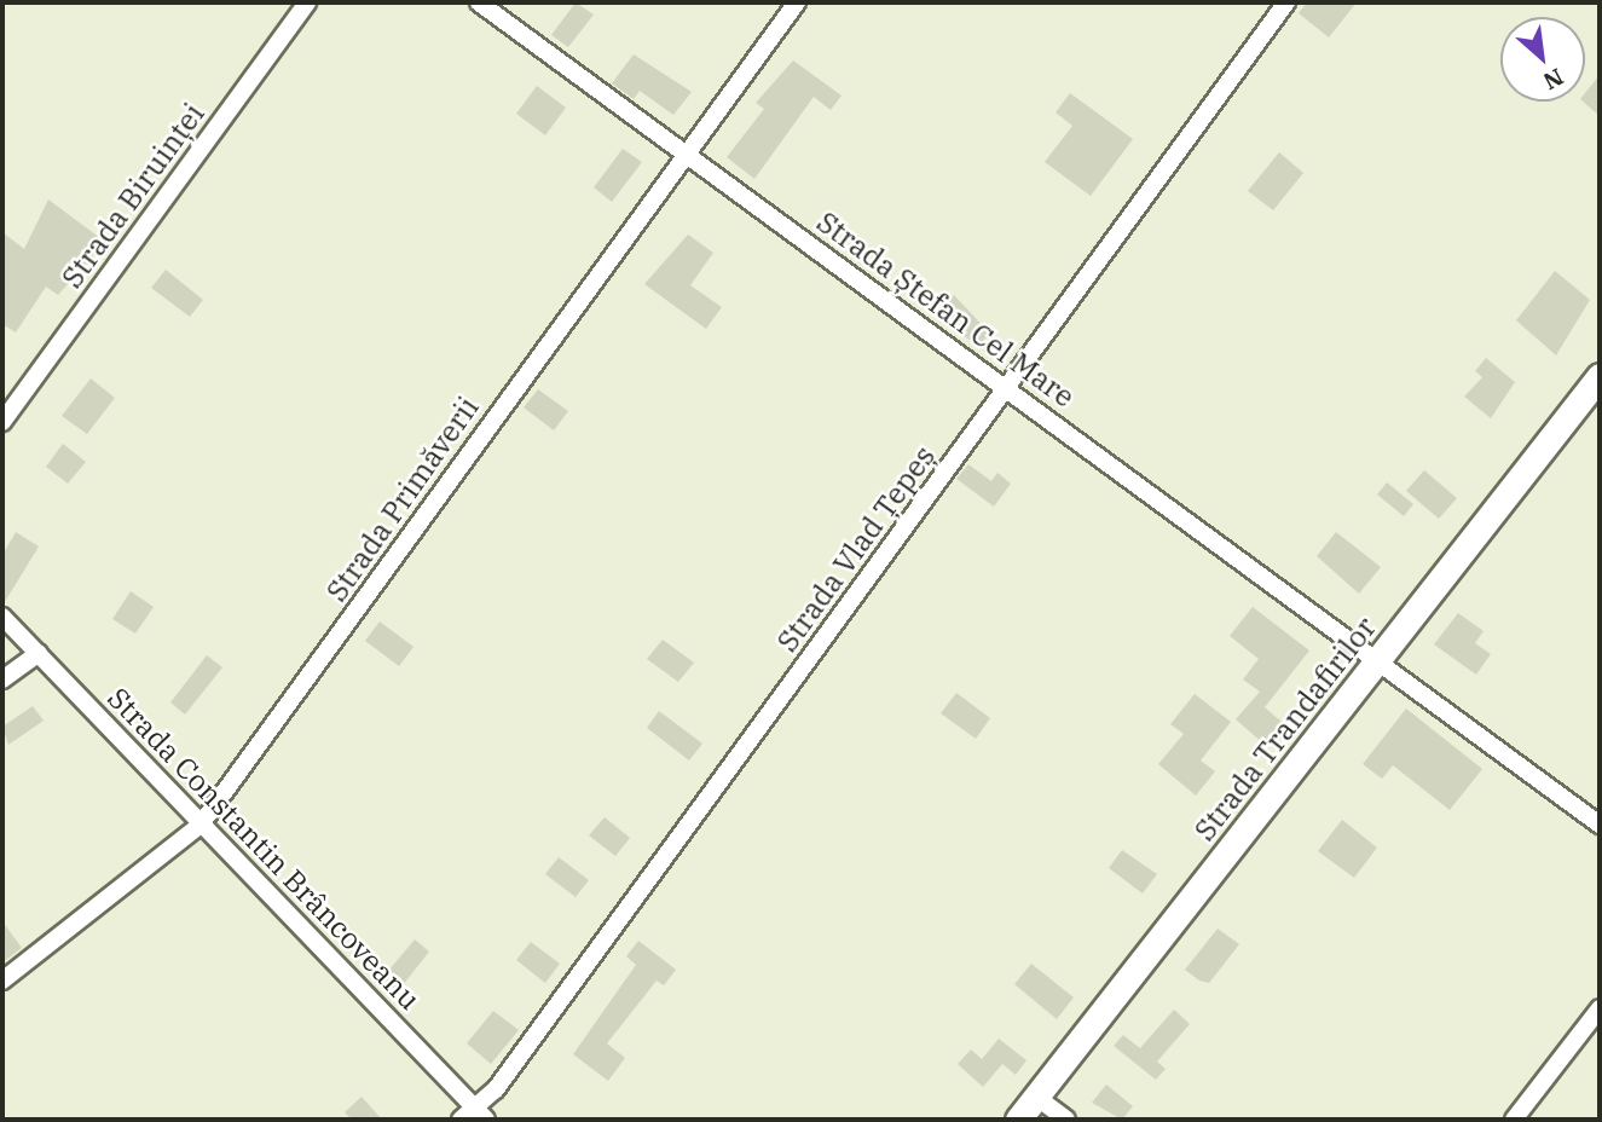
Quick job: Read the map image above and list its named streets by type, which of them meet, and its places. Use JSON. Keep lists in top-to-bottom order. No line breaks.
{"streets":{"main road":["Strada Trandafirilor"],"street":["Strada Biruinței","Strada Ștefan Cel Mare","Strada Primăverii","Strada Vlad Țepeș","Strada Constantin Brâncoveanu"]},"crossings":[["Strada Ștefan Cel Mare","Strada Primăverii"],["Strada Ștefan Cel Mare","Strada Vlad Țepeș"],["Strada Ștefan Cel Mare","Strada Trandafirilor"],["Strada Primăverii","Strada Constantin Brâncoveanu"],["Strada Vlad Țepeș","Strada Constantin Brâncoveanu"]],"north":"bottom right"}
